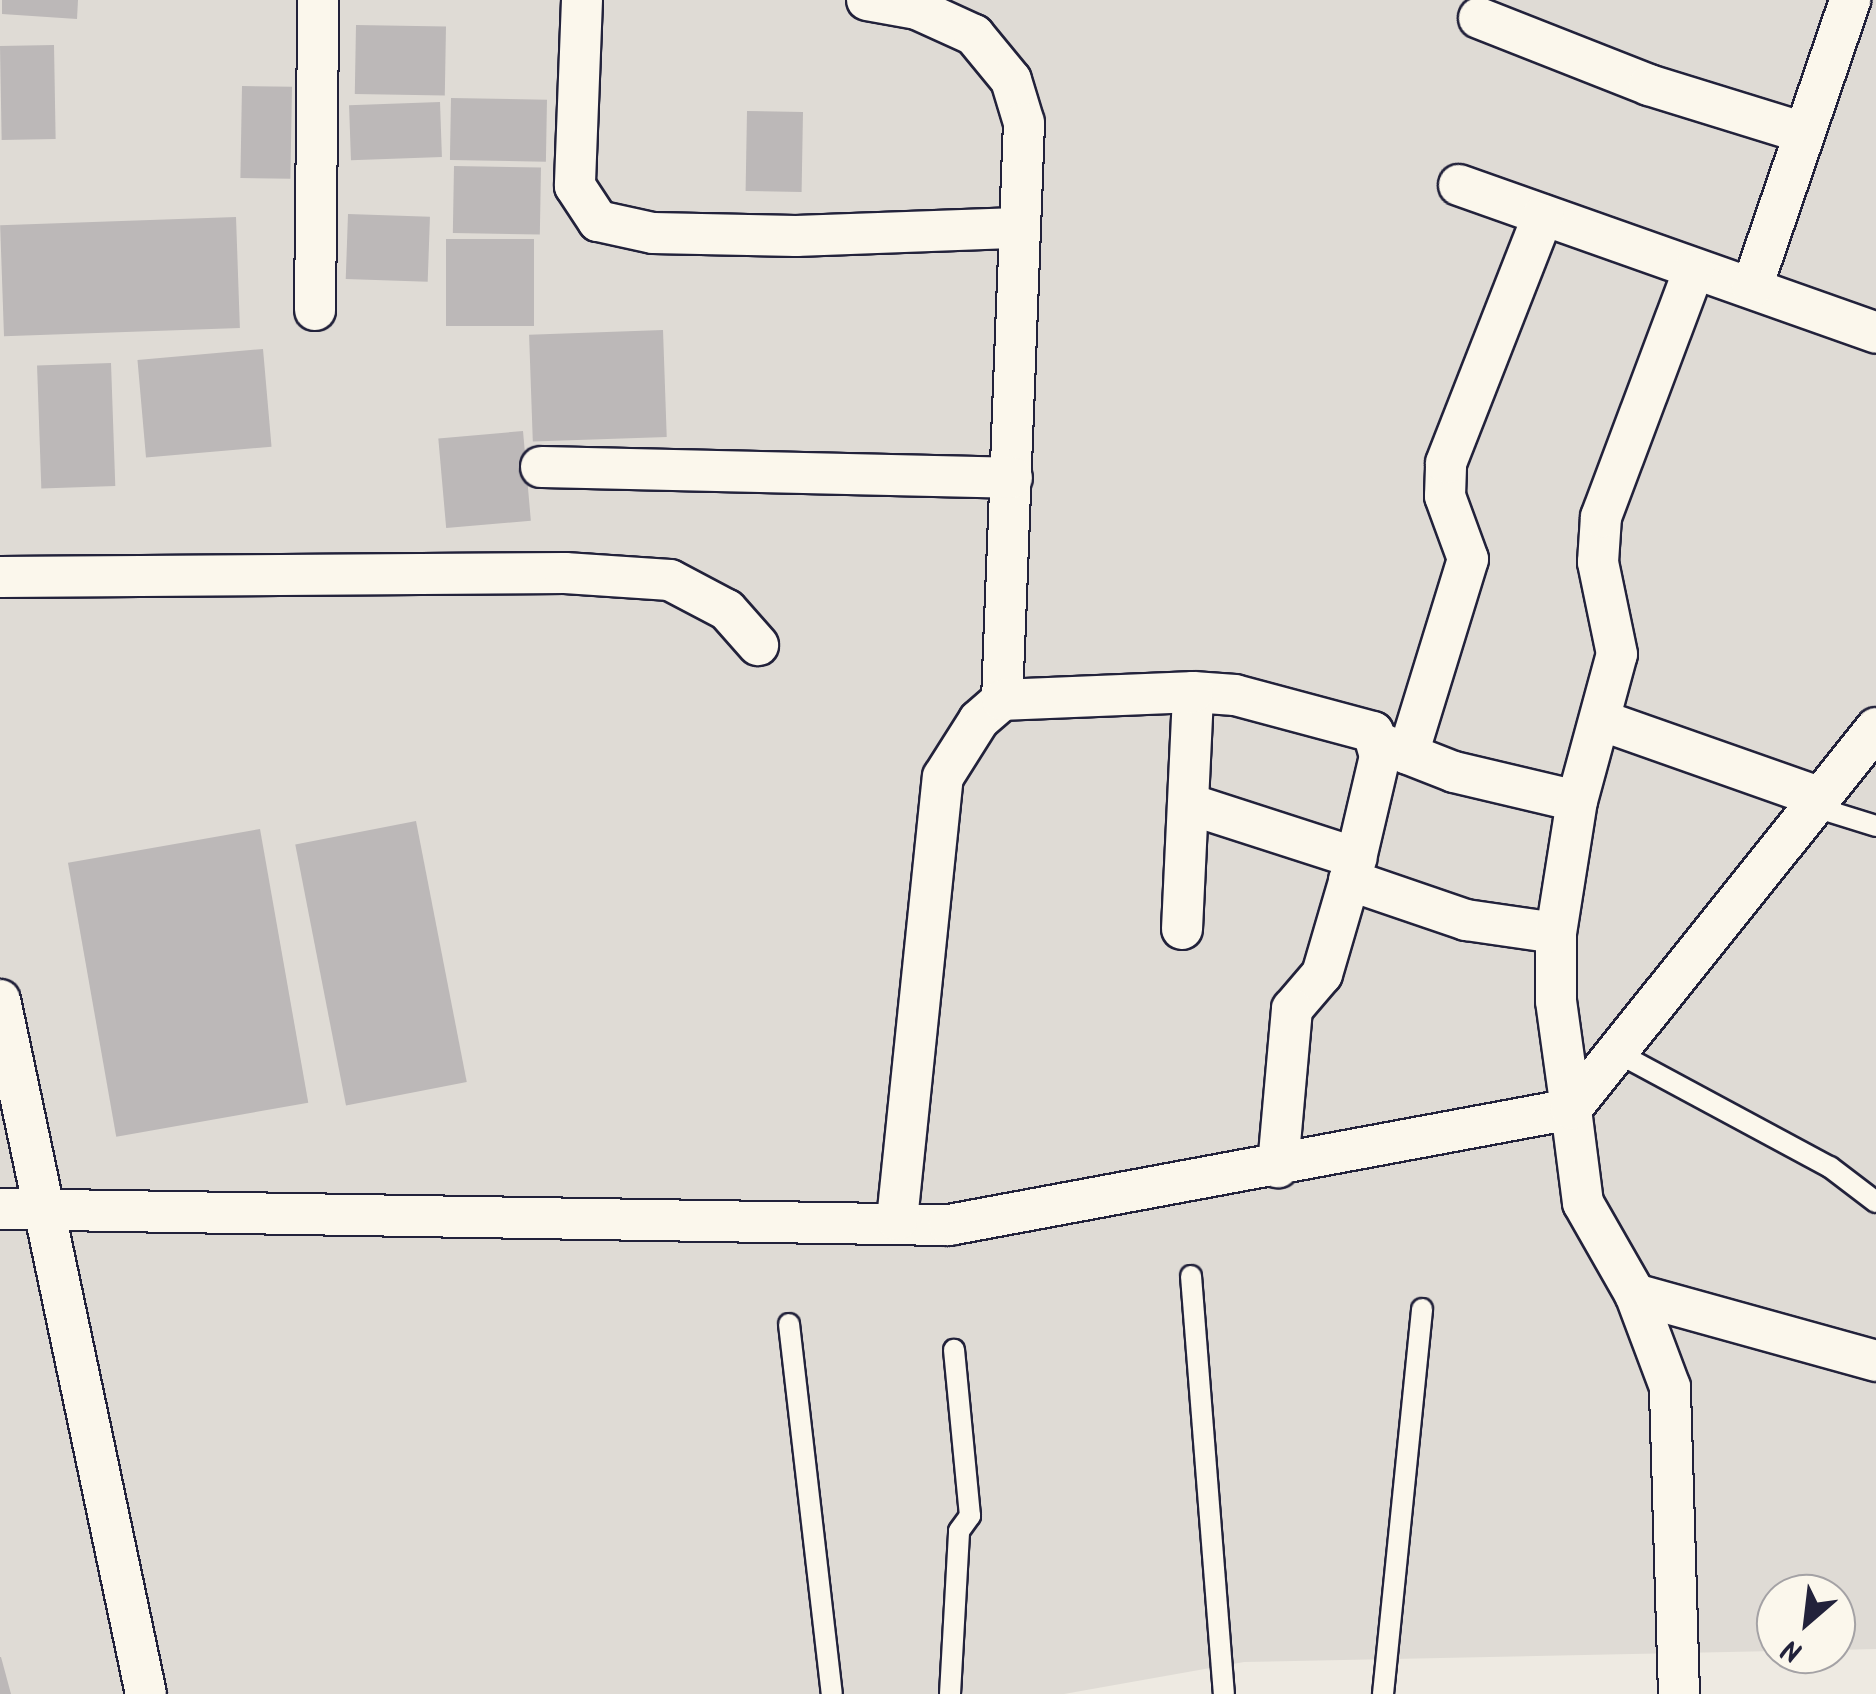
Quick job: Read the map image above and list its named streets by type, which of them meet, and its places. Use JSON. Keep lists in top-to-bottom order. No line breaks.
{"north":"bottom left"}
